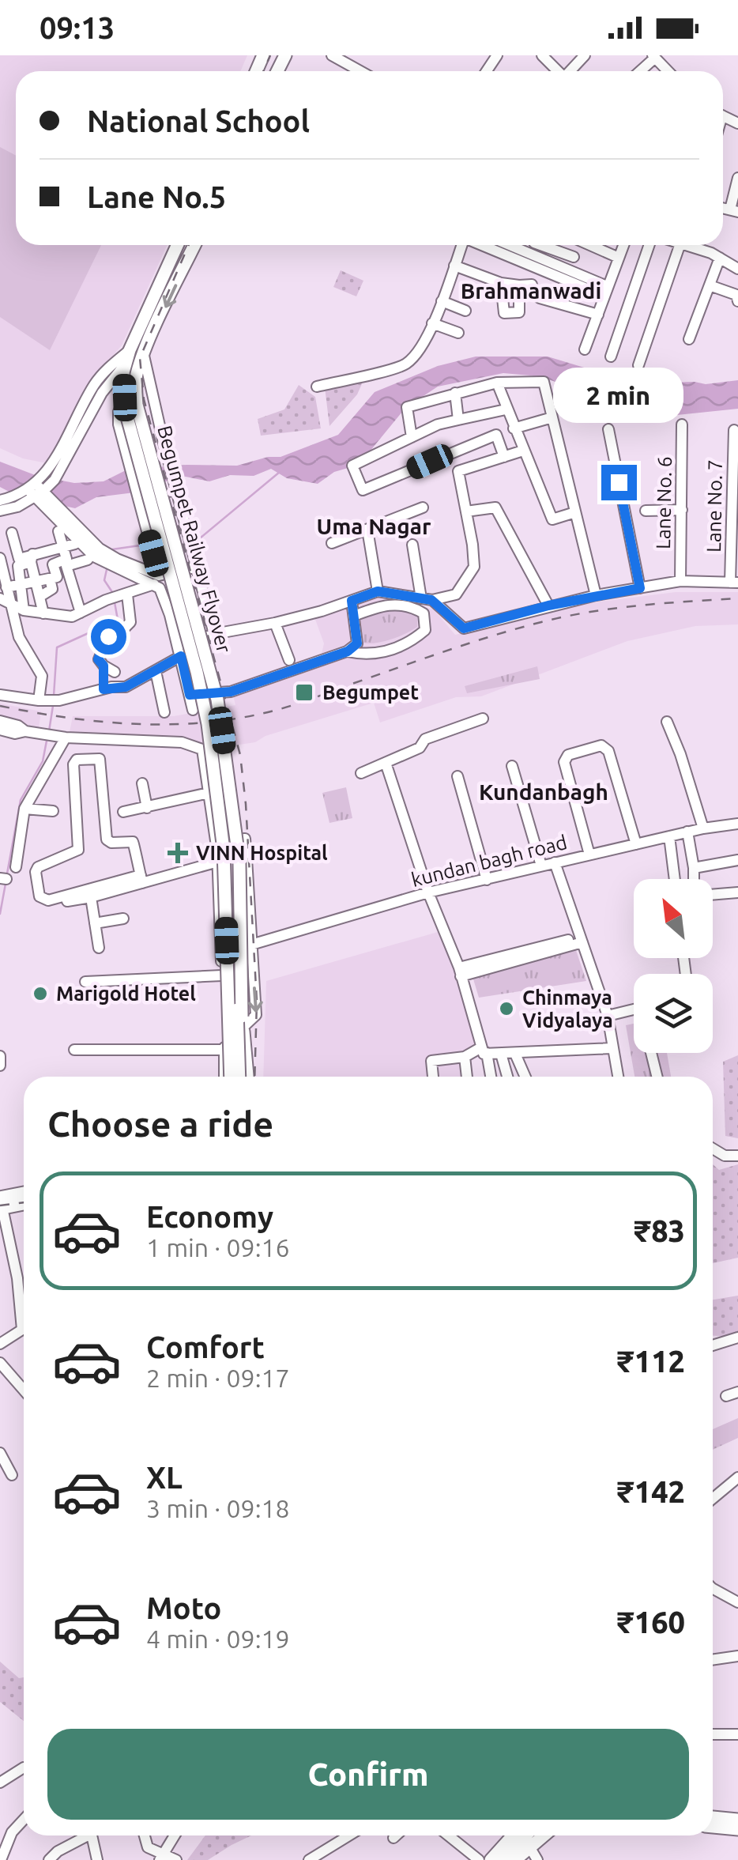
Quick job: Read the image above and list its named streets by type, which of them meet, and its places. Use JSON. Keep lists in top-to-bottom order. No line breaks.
{"streets":{"main road":["Begumpet Railway Flyover"],"street":["Lane No. 6","Lane No. 7","kundan bagh road"]},"districts":["Brahmanwadi","Uma Nagar","Kundanbagh"],"places":{"transit":["Begumpet"],"health":["VINN Hospital"],"other":["Marigold Hotel","Chinmaya Vidyalaya"]},"north":"top left","page":{"status":"09:13","banner":["National School","Lane No.5"],"bubble":"2 min","heading":"Choose a ride","list":[{"name":"Economy","note":"1 min · 09:16","value":"₹83"},{"name":"Comfort","note":"2 min · 09:17","value":"₹112"},{"name":"XL","note":"3 min · 09:18","value":"₹142"},{"name":"Moto","note":"4 min · 09:19","value":"₹160"}],"buttons":"Confirm"}}
